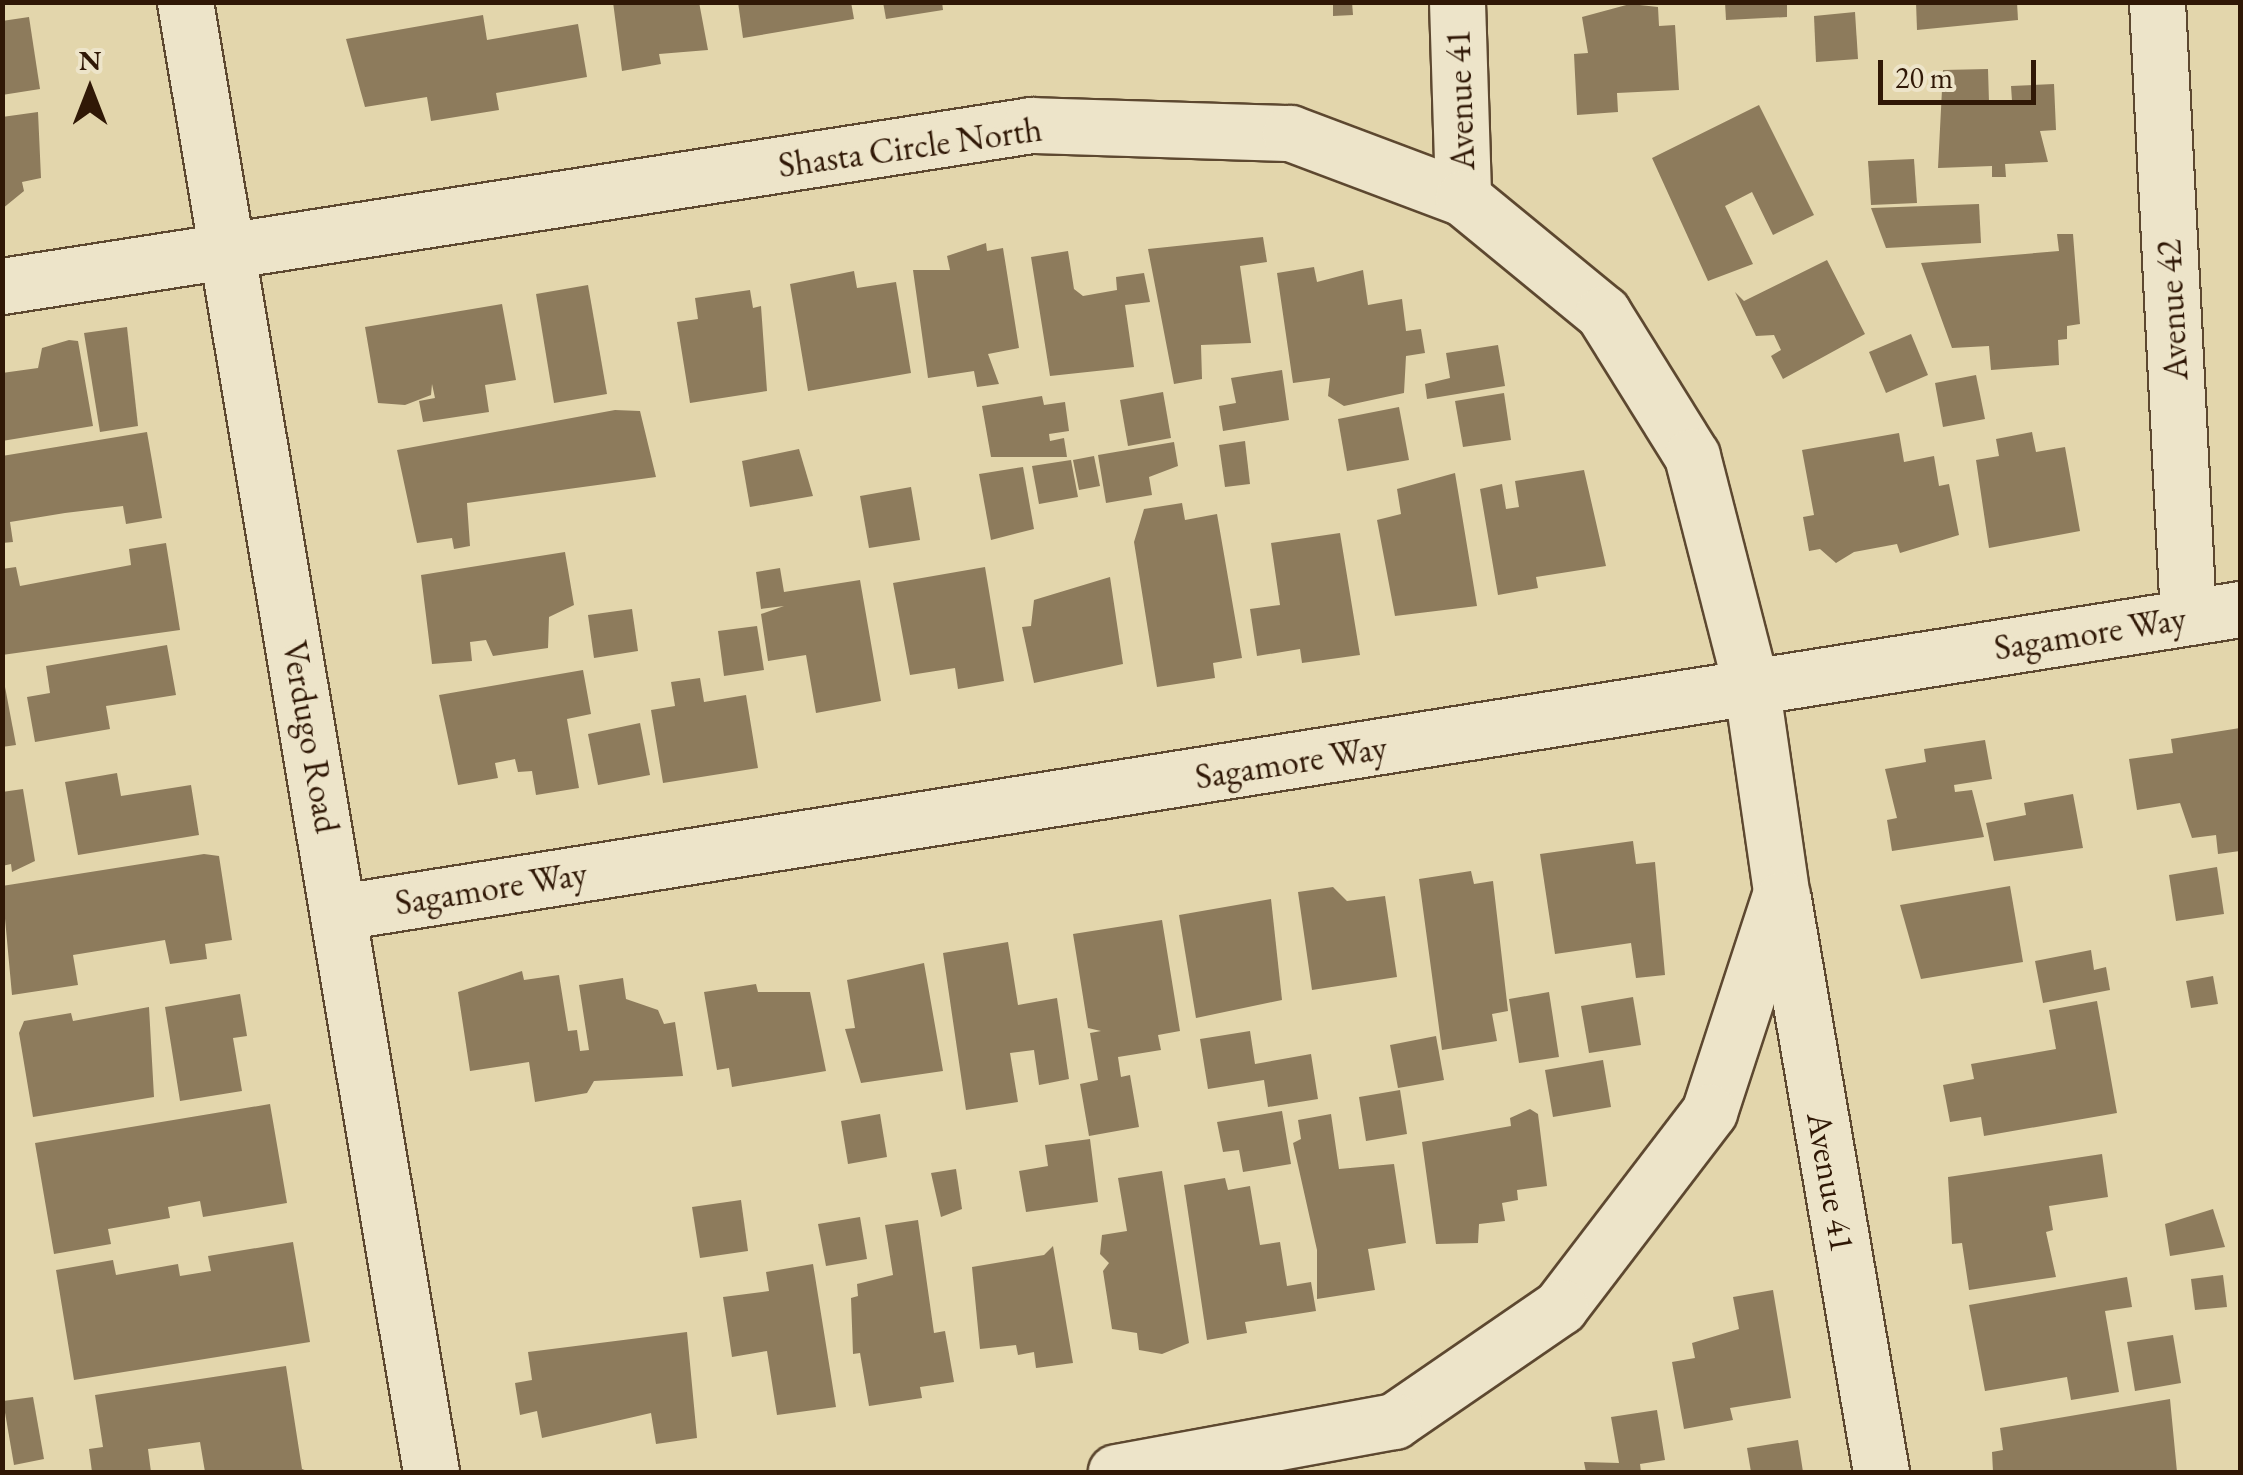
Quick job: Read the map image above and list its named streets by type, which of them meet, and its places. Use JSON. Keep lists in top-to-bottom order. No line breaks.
{"streets":{"street":["Avenue 41","Shasta Circle North","Avenue 42","Sagamore Way","Verdugo Road"]},"crossings":[["Avenue 41","Shasta Circle North"],["Avenue 41","Sagamore Way"],["Shasta Circle North","Sagamore Way"],["Shasta Circle North","Verdugo Road"],["Avenue 42","Sagamore Way"],["Sagamore Way","Verdugo Road"]],"scale_bar":"20 m","north":"top"}
